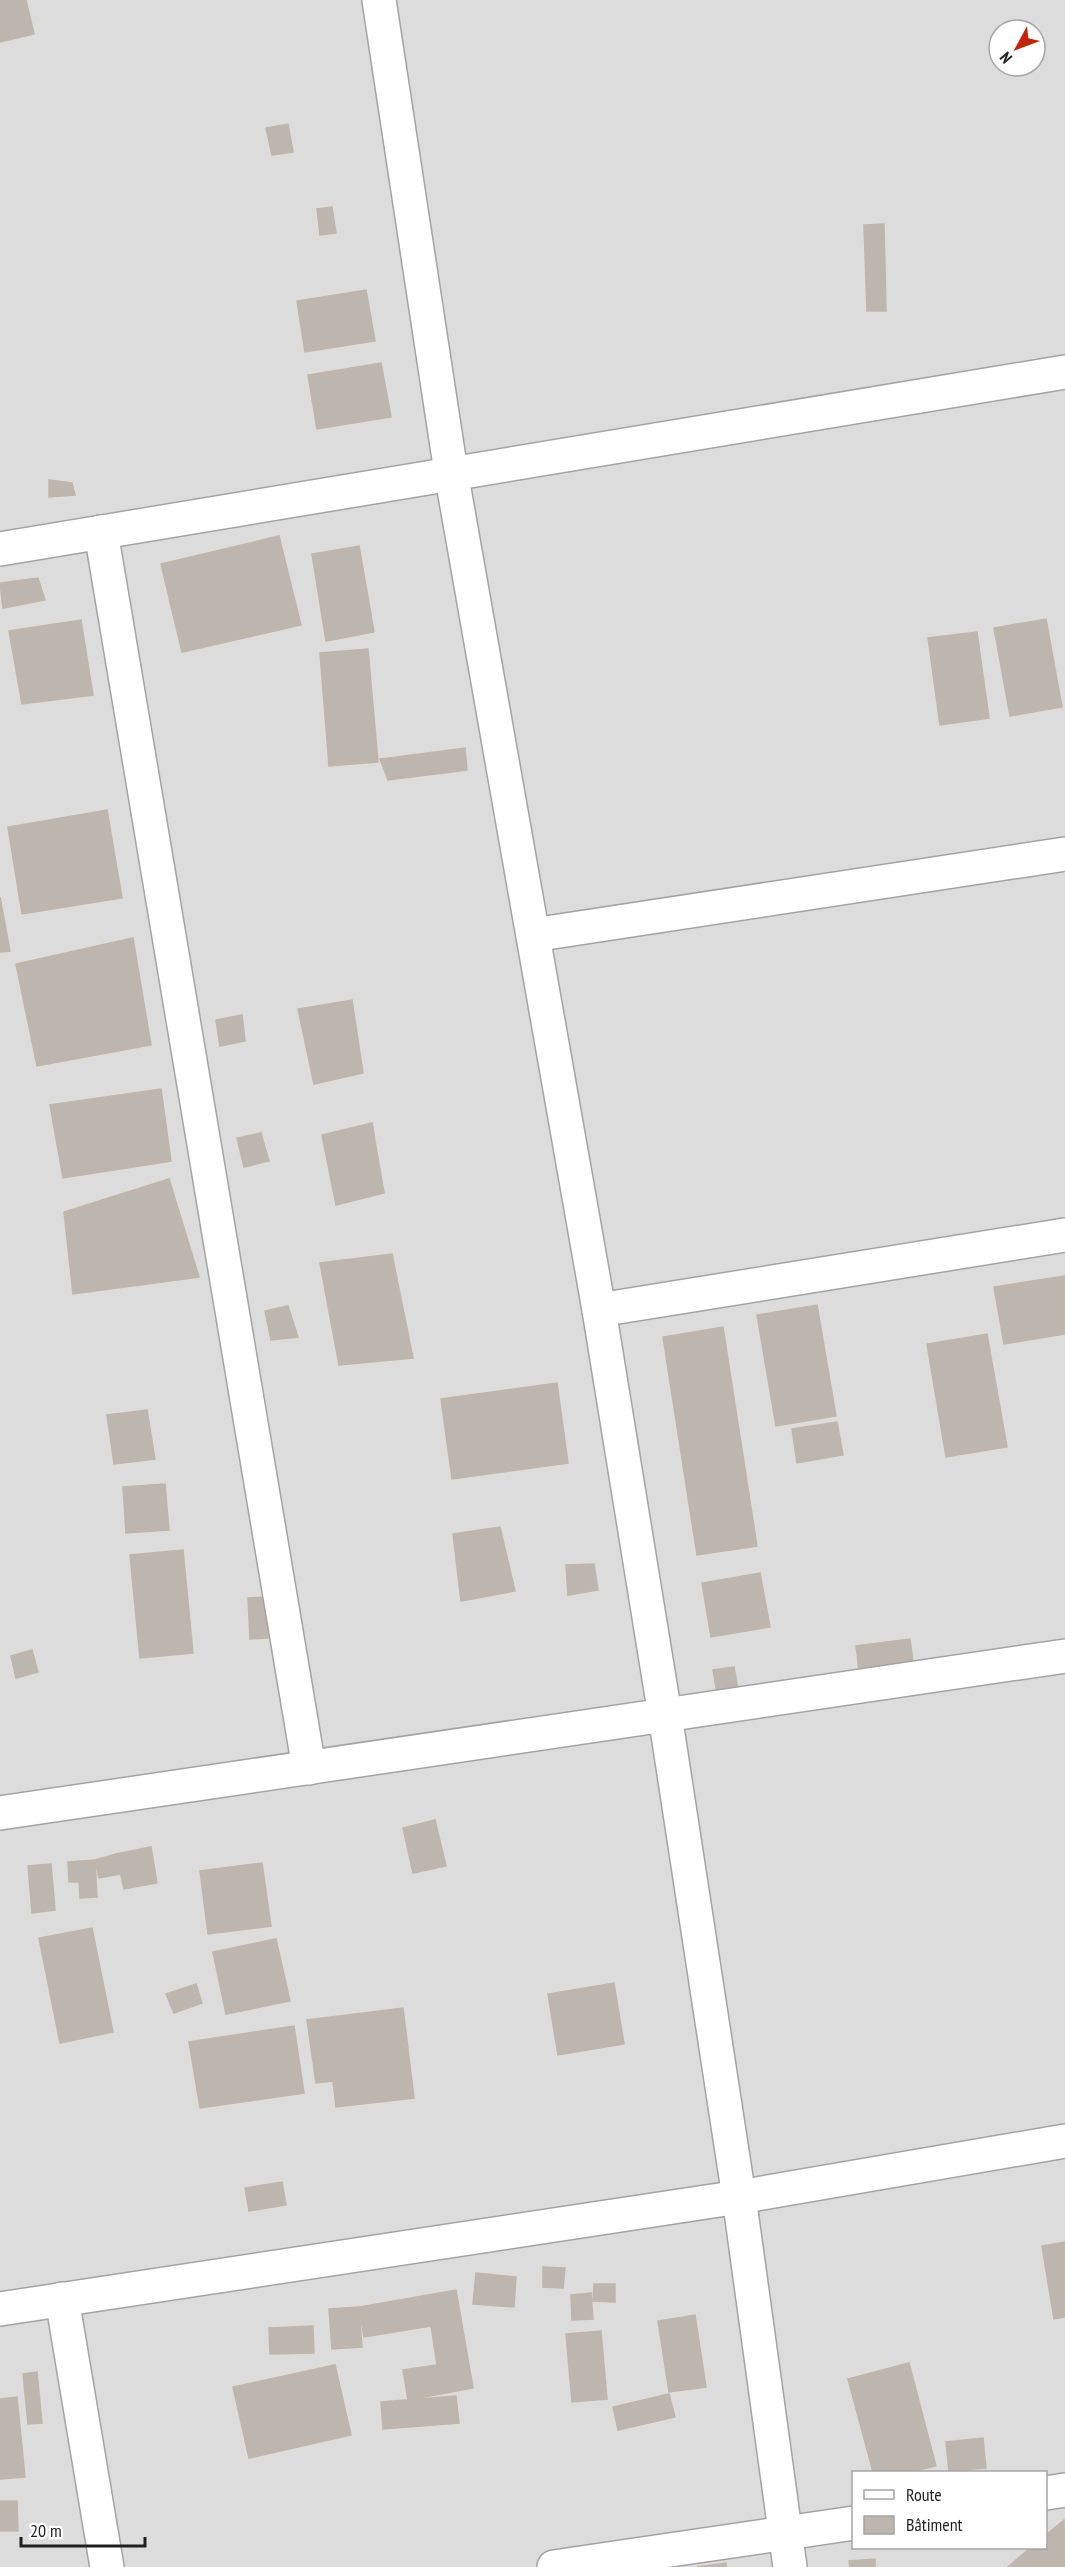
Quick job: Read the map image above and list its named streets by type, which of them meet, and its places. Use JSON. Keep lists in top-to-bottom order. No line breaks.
{"legend":["Route","Bâtiment"],"scale_bar":"20 m","north":"bottom left"}
